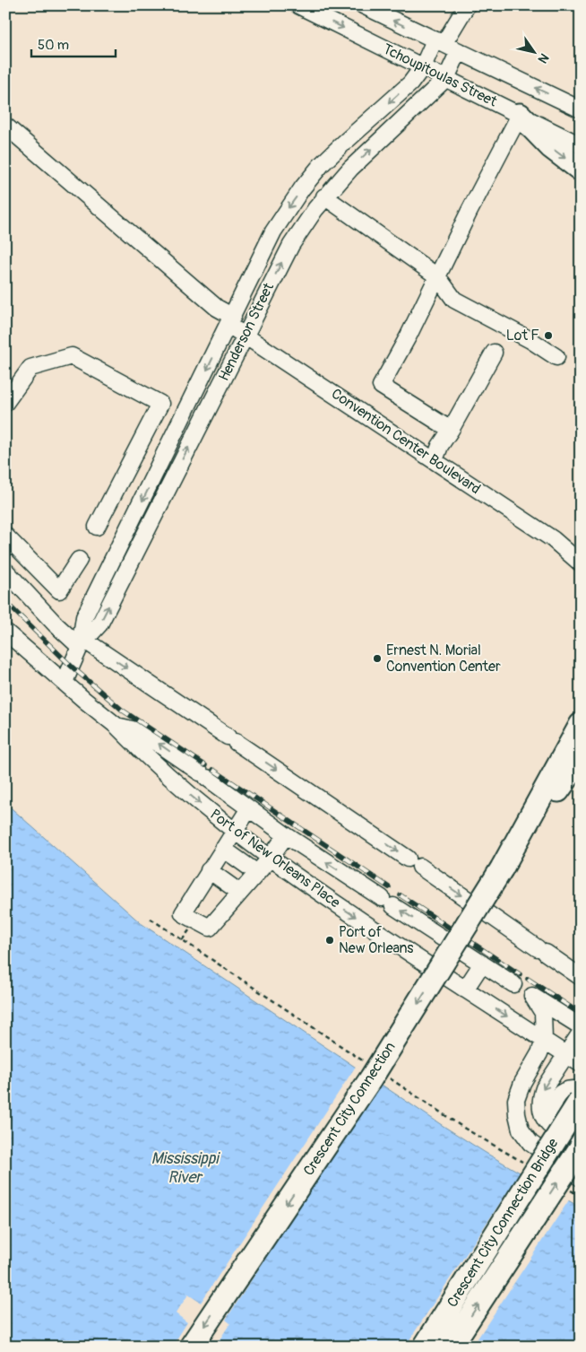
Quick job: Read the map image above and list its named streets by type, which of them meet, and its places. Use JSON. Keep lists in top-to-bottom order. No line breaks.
{"streets":{"highway":["Crescent City Connection","Crescent City Connection Bridge"],"street":["Tchoupitoulas Street","Henderson Street","Convention Center Boulevard","Port of New Orleans Place"]},"crossings":[["Tchoupitoulas Street","Henderson Street"],["Henderson Street","Convention Center Boulevard"],["Henderson Street","Port of New Orleans Place"]],"one_way":["Crescent City Connection"],"water":["Mississippi River"],"places":["Lot F","Ernest N. Morial Convention Center","Port of New Orleans"],"scale_bar":"50 m","north":"bottom right"}
